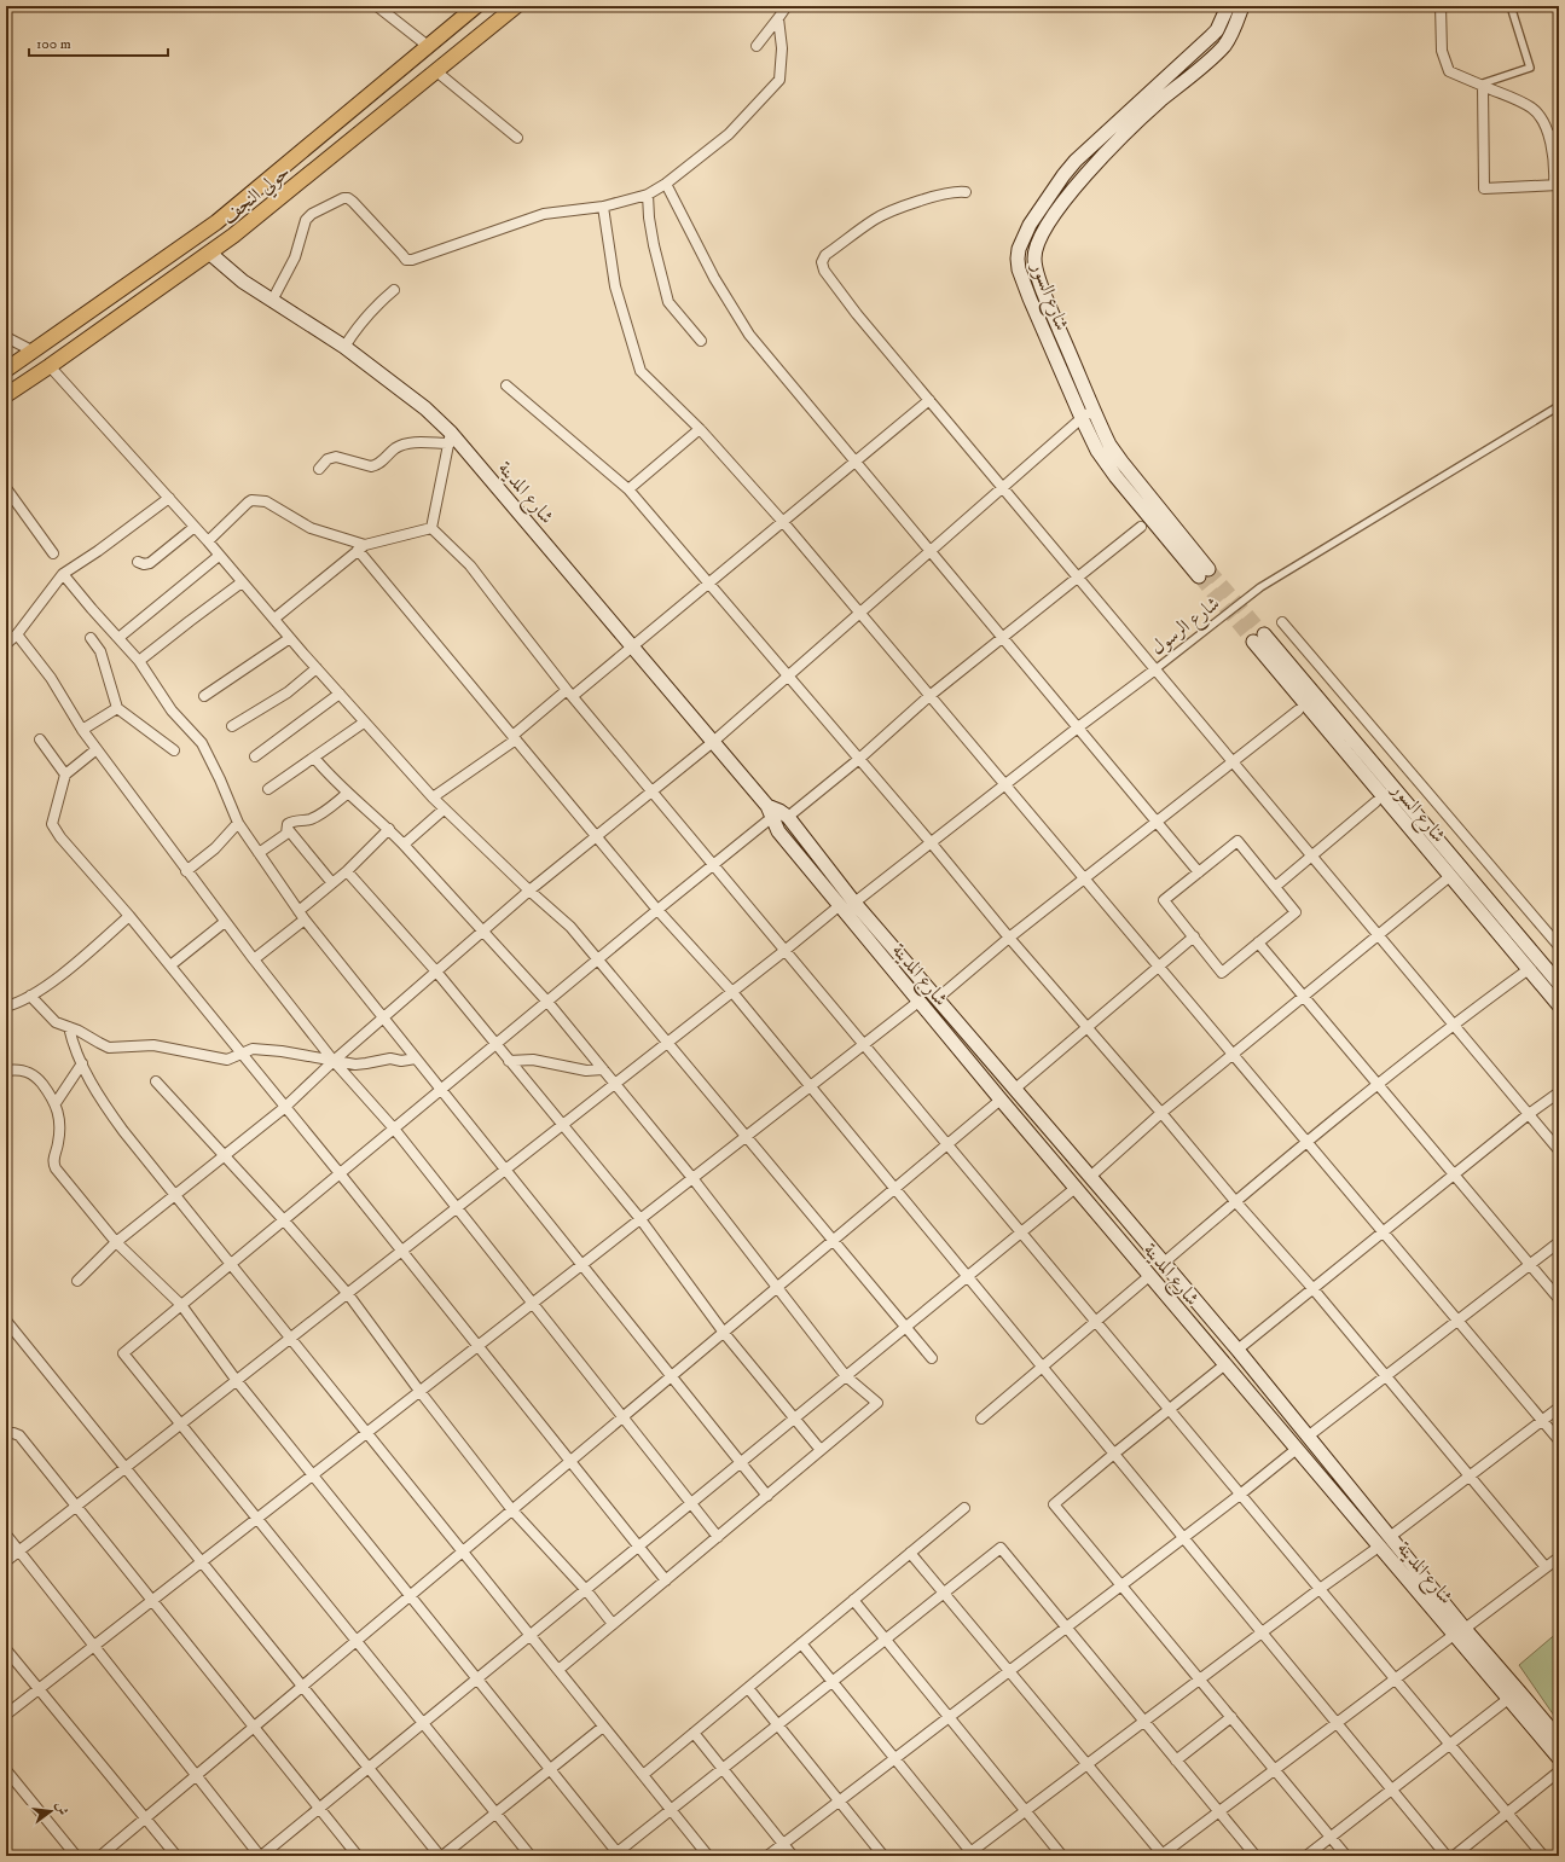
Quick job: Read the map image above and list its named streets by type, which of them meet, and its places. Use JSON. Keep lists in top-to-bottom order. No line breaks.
{"streets":{"main road":["حولي النجف","شارع السور","شارع المدينة"],"street":["شارع الرسول"]},"crossings":[["حولي النجف","شارع المدينة"],["شارع المدينة","شارع الرسول"]],"scale_bar":"100 m","north":"right"}
